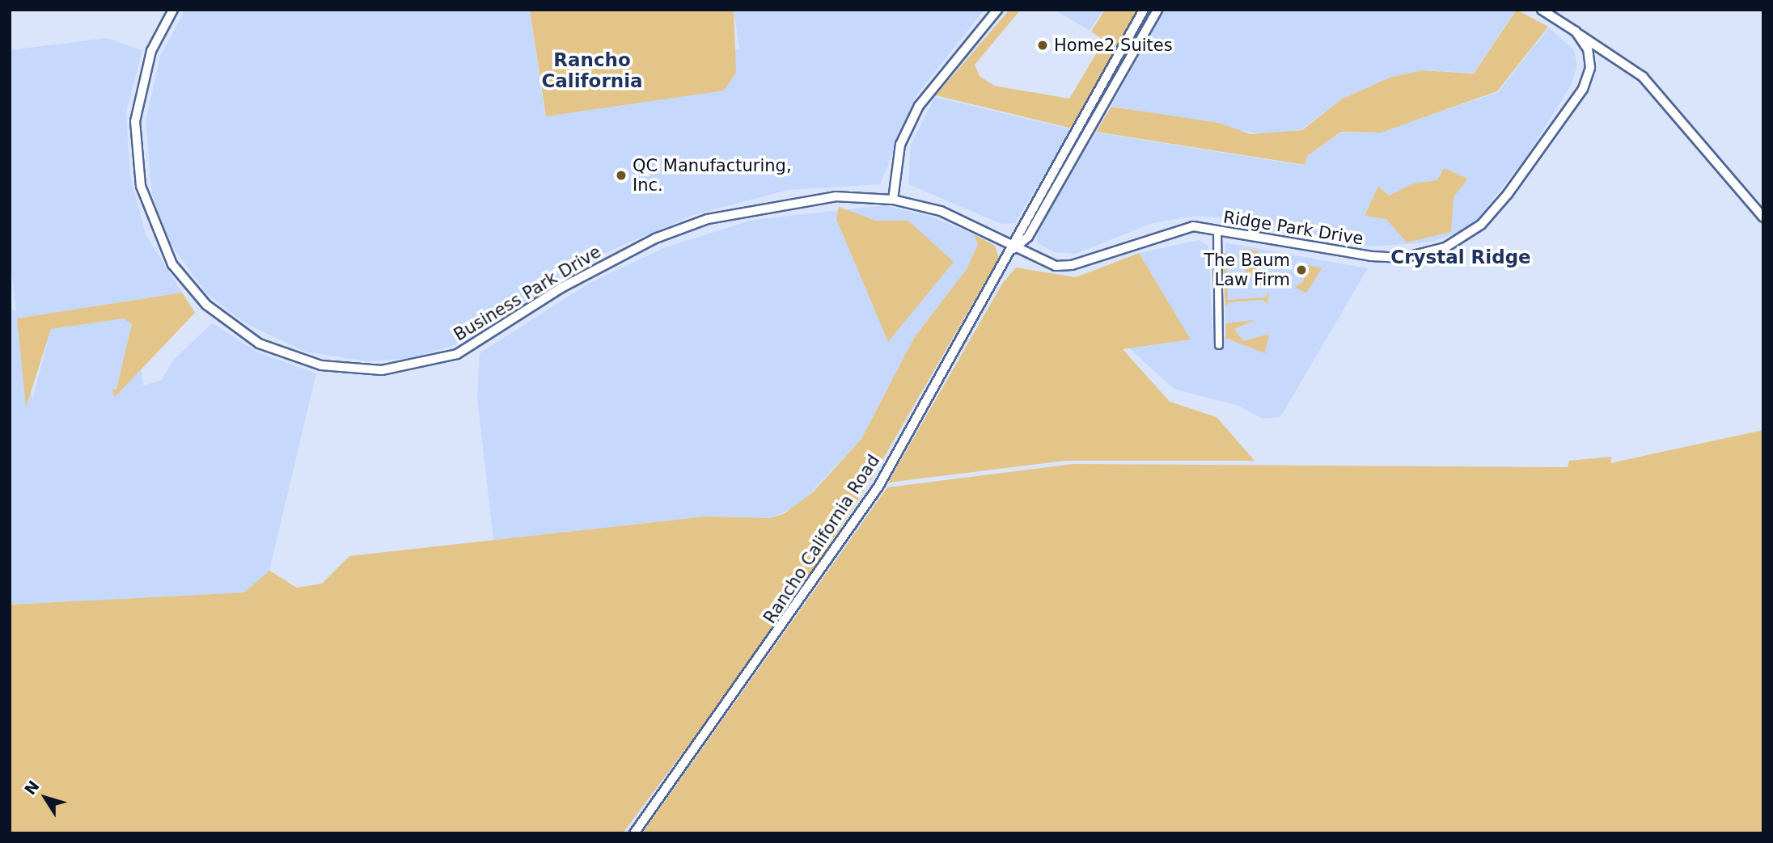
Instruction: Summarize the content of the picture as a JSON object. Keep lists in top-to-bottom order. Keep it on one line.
{"streets":{"street":["Ridge Park Drive","Business Park Drive","Rancho California Road"]},"crossings":[["Ridge Park Drive","Business Park Drive"],["Ridge Park Drive","Rancho California Road"],["Business Park Drive","Rancho California Road"]],"districts":["Rancho California","Crystal Ridge"],"places":["Home2 Suites","QC Manufacturing, Inc.","The Baum Law Firm"],"north":"top left"}
